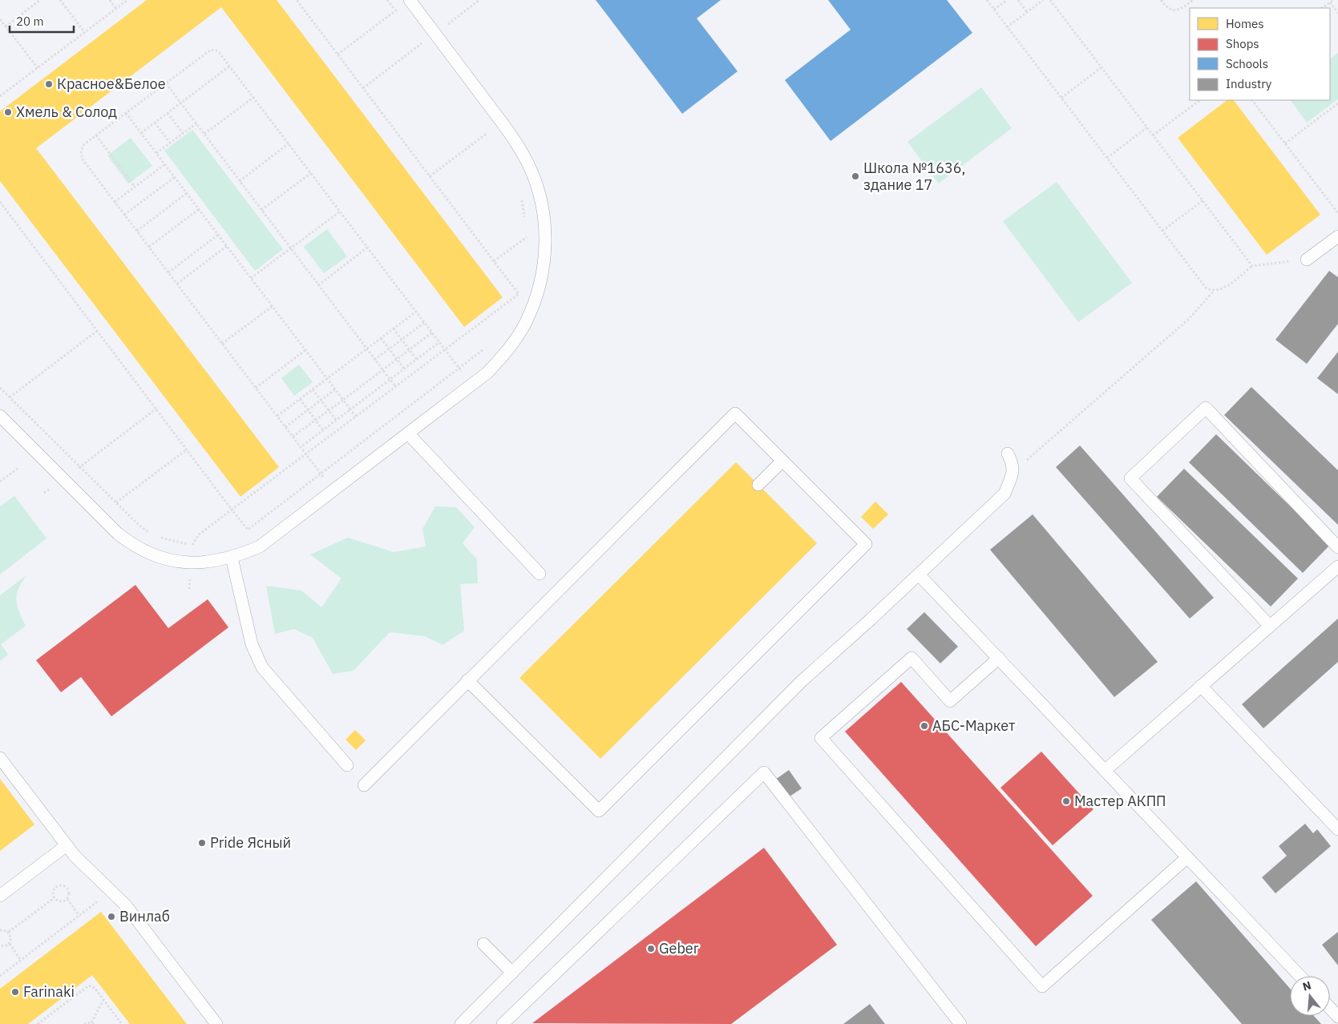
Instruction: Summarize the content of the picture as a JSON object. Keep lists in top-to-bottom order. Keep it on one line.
{"places":["Красное&Белое","Хмель & Солод","Школа №1636, здание 17","АБС-Маркет","Мастер АКПП","Pride Ясный","Винлаб","Geber","Farinaki"],"legend":["Homes","Shops","Schools","Industry"],"scale_bar":"20 m","north":"top"}
